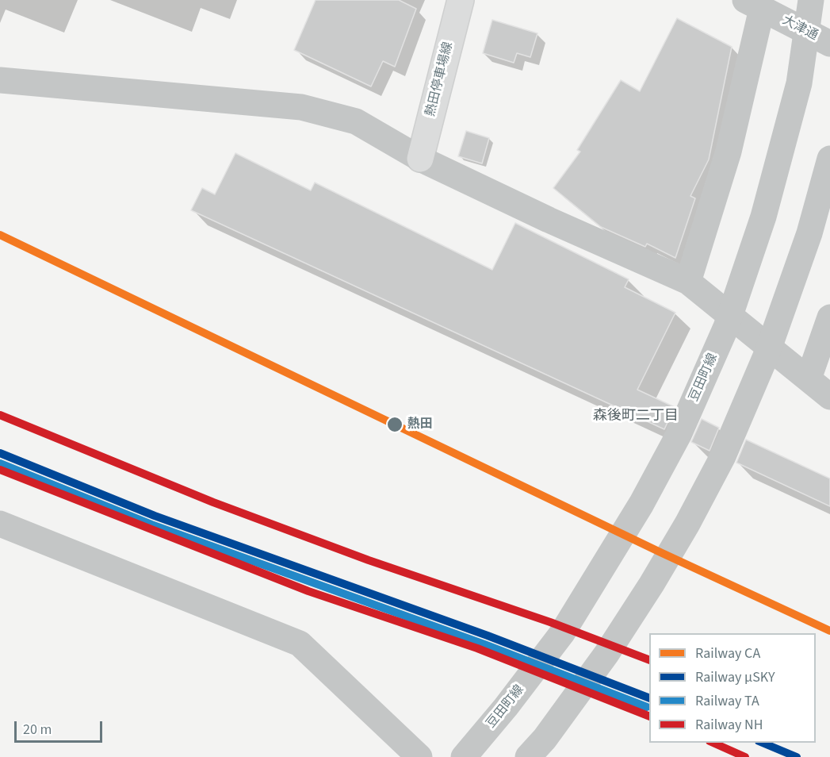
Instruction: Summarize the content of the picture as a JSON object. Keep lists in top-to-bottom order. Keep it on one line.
{"streets":{"main road":["熱田停車場線"],"street":["大津通","豆田町線"]},"districts":["森後町二丁目"],"places":["熱田"],"lines":["rail line CA","rail line NH","rail line μSKY","rail line TA"],"legend":["Railway CA","Railway μSKY","Railway TA","Railway NH"],"scale_bar":"20 m"}
